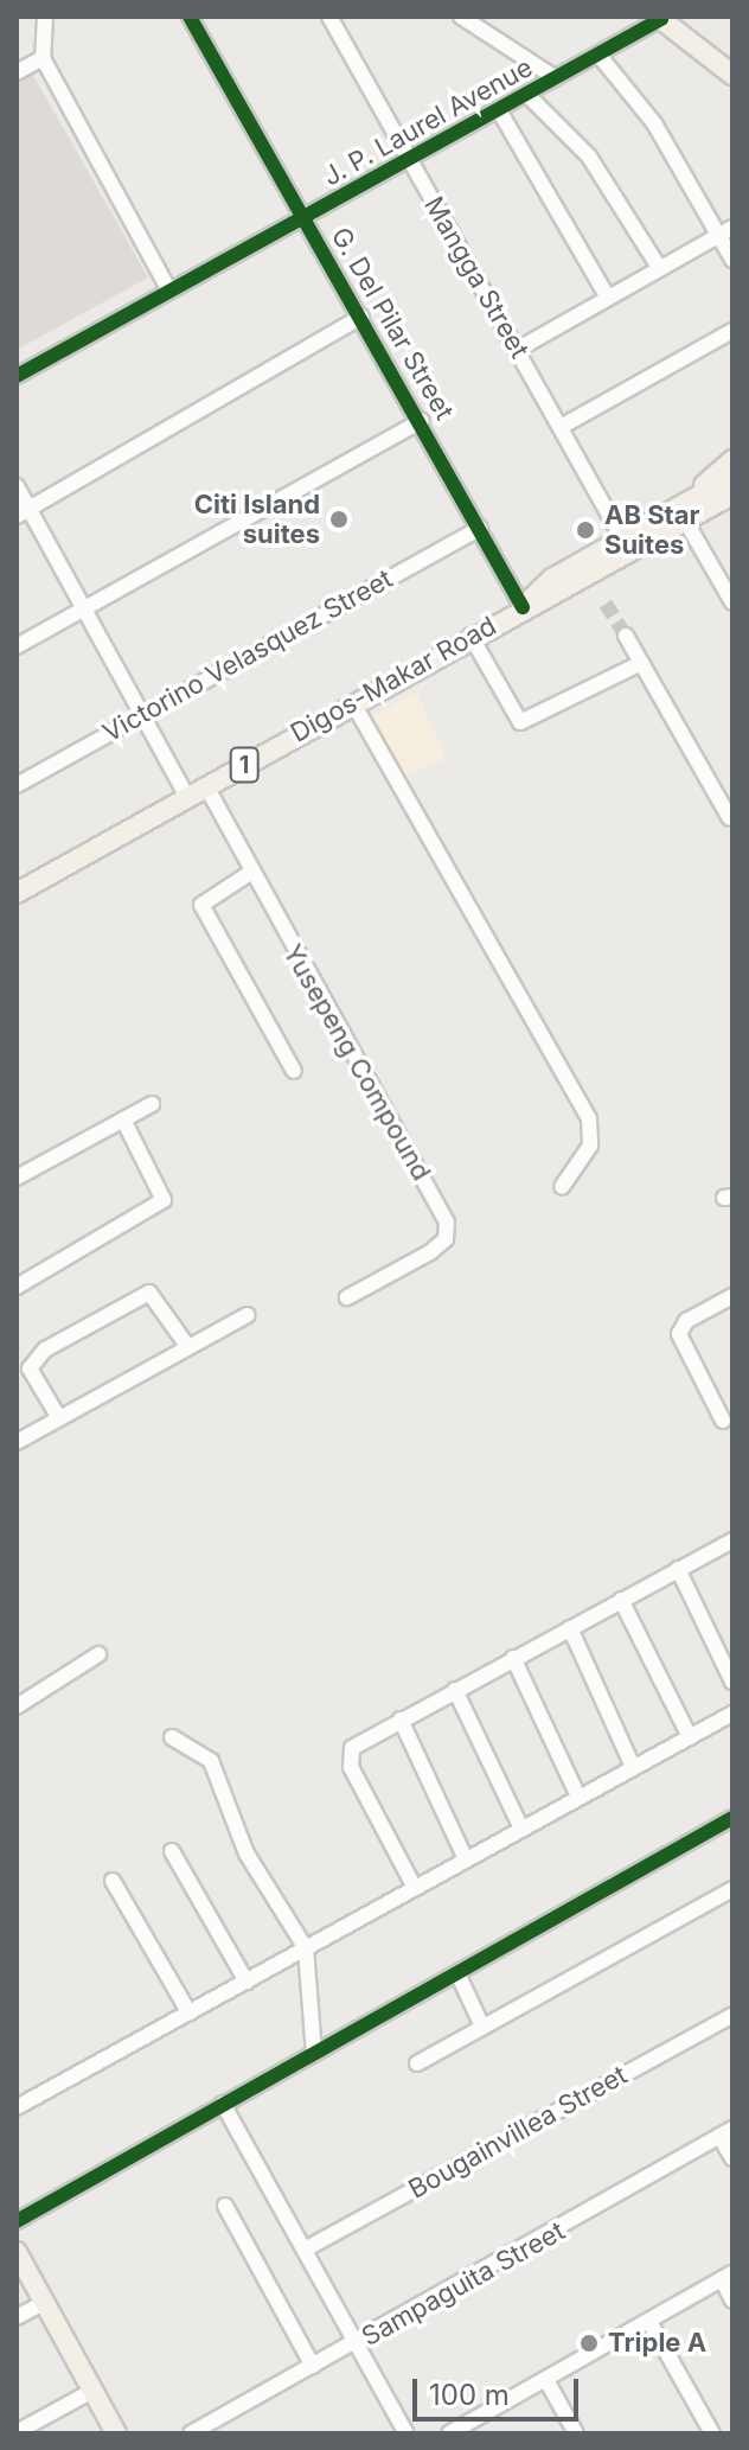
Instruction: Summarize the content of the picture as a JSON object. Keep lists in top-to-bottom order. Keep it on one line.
{"streets":{"main road":["Digos-Makar Road","1"],"street":["J. P. Laurel Avenue","Mangga Street","G. Del Pilar Street","Victorino Velasquez Street","Yusepeng Compound","Bougainvillea Street","Sampaguita Street"]},"crossings":[["J. P. Laurel Avenue","Mangga Street"],["J. P. Laurel Avenue","G. Del Pilar Street"],["Mangga Street","Digos-Makar Road"],["G. Del Pilar Street","Victorino Velasquez Street"],["G. Del Pilar Street","Digos-Makar Road"],["Digos-Makar Road","Yusepeng Compound"]],"places":["Citi Island suites","AB Star Suites","Triple A"],"scale_bar":"100 m"}
